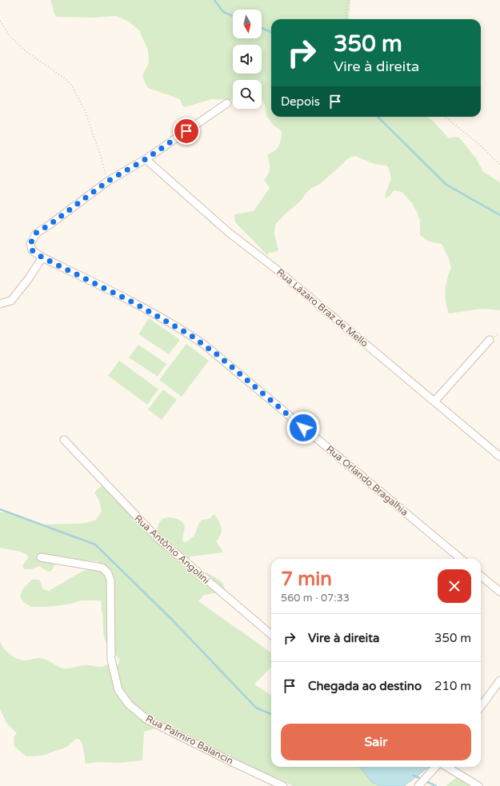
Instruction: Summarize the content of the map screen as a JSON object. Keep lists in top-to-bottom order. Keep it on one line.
{"streets":{"street":["Rua Lázaro Braz de Mello","Rua Orlando Bragalhia","Rua Antônio Angolini","Rua Palmiro Balancin"]},"north":"bottom","page":{"turn":["350 m","Vire à direita"],"then":"Depois","heading":["7 min","560 m · 07:33"],"list":[{"name":"Vire à direita","value":"350 m"},{"name":"Chegada ao destino","value":"210 m"}],"buttons":"Sair"}}
